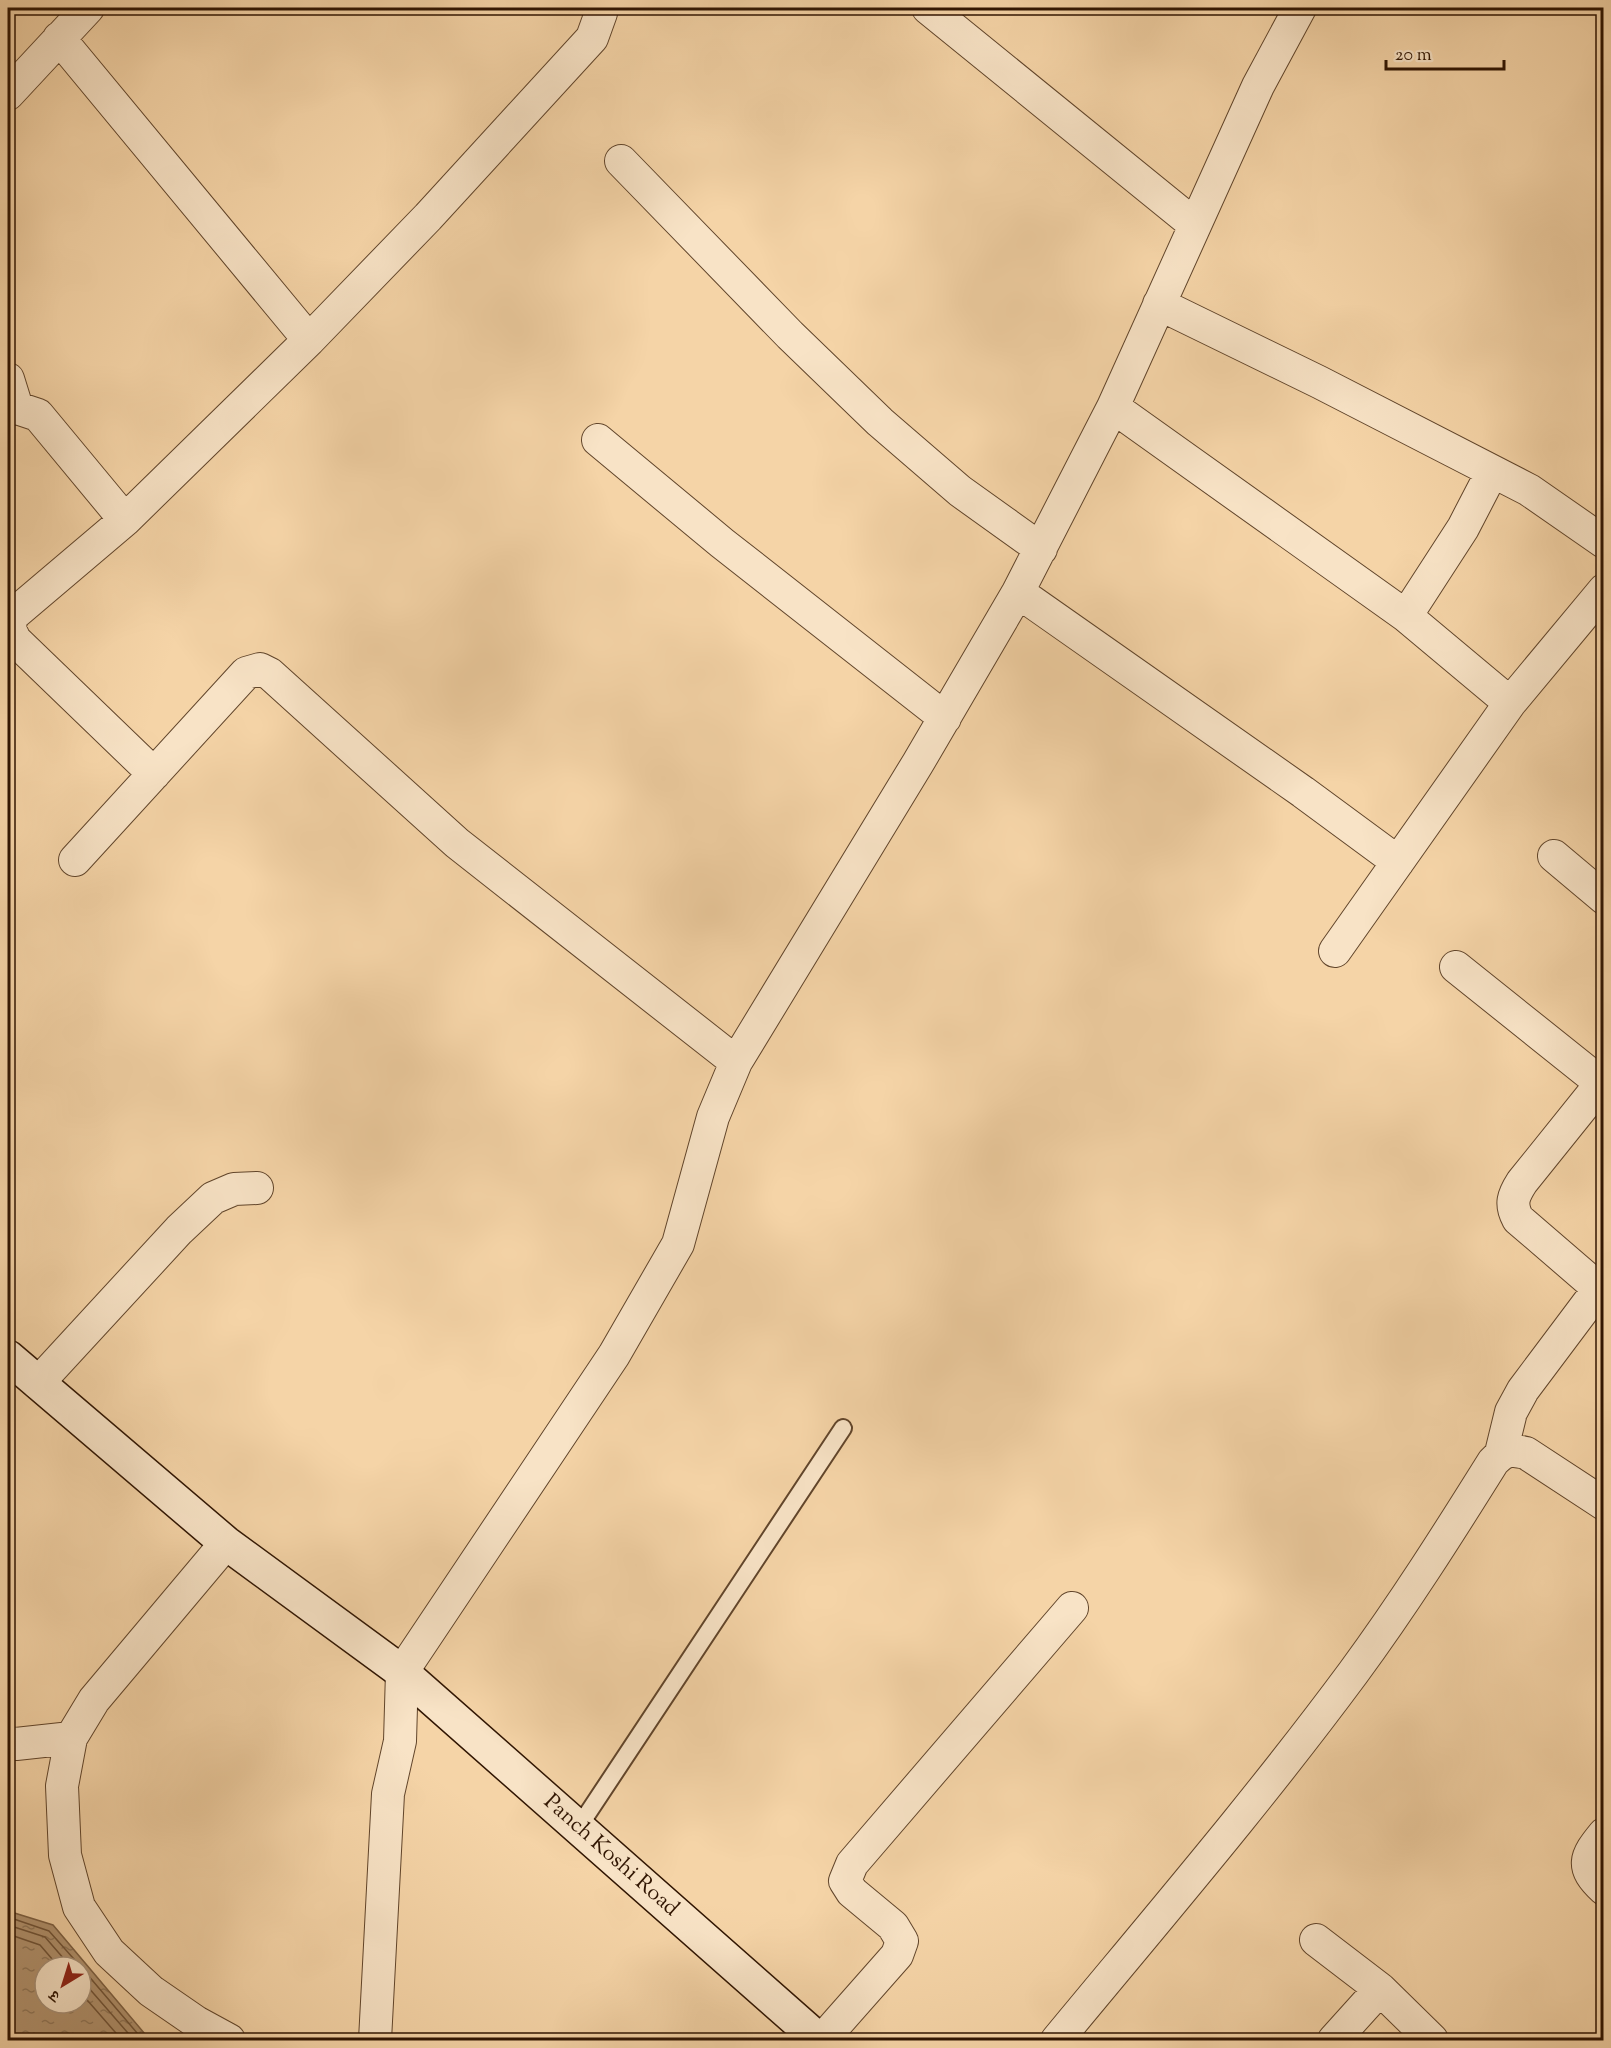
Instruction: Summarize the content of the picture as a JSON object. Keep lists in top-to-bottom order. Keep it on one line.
{"streets":{"street":["Panch Koshi Road"]},"scale_bar":"20 m","north":"bottom left"}
